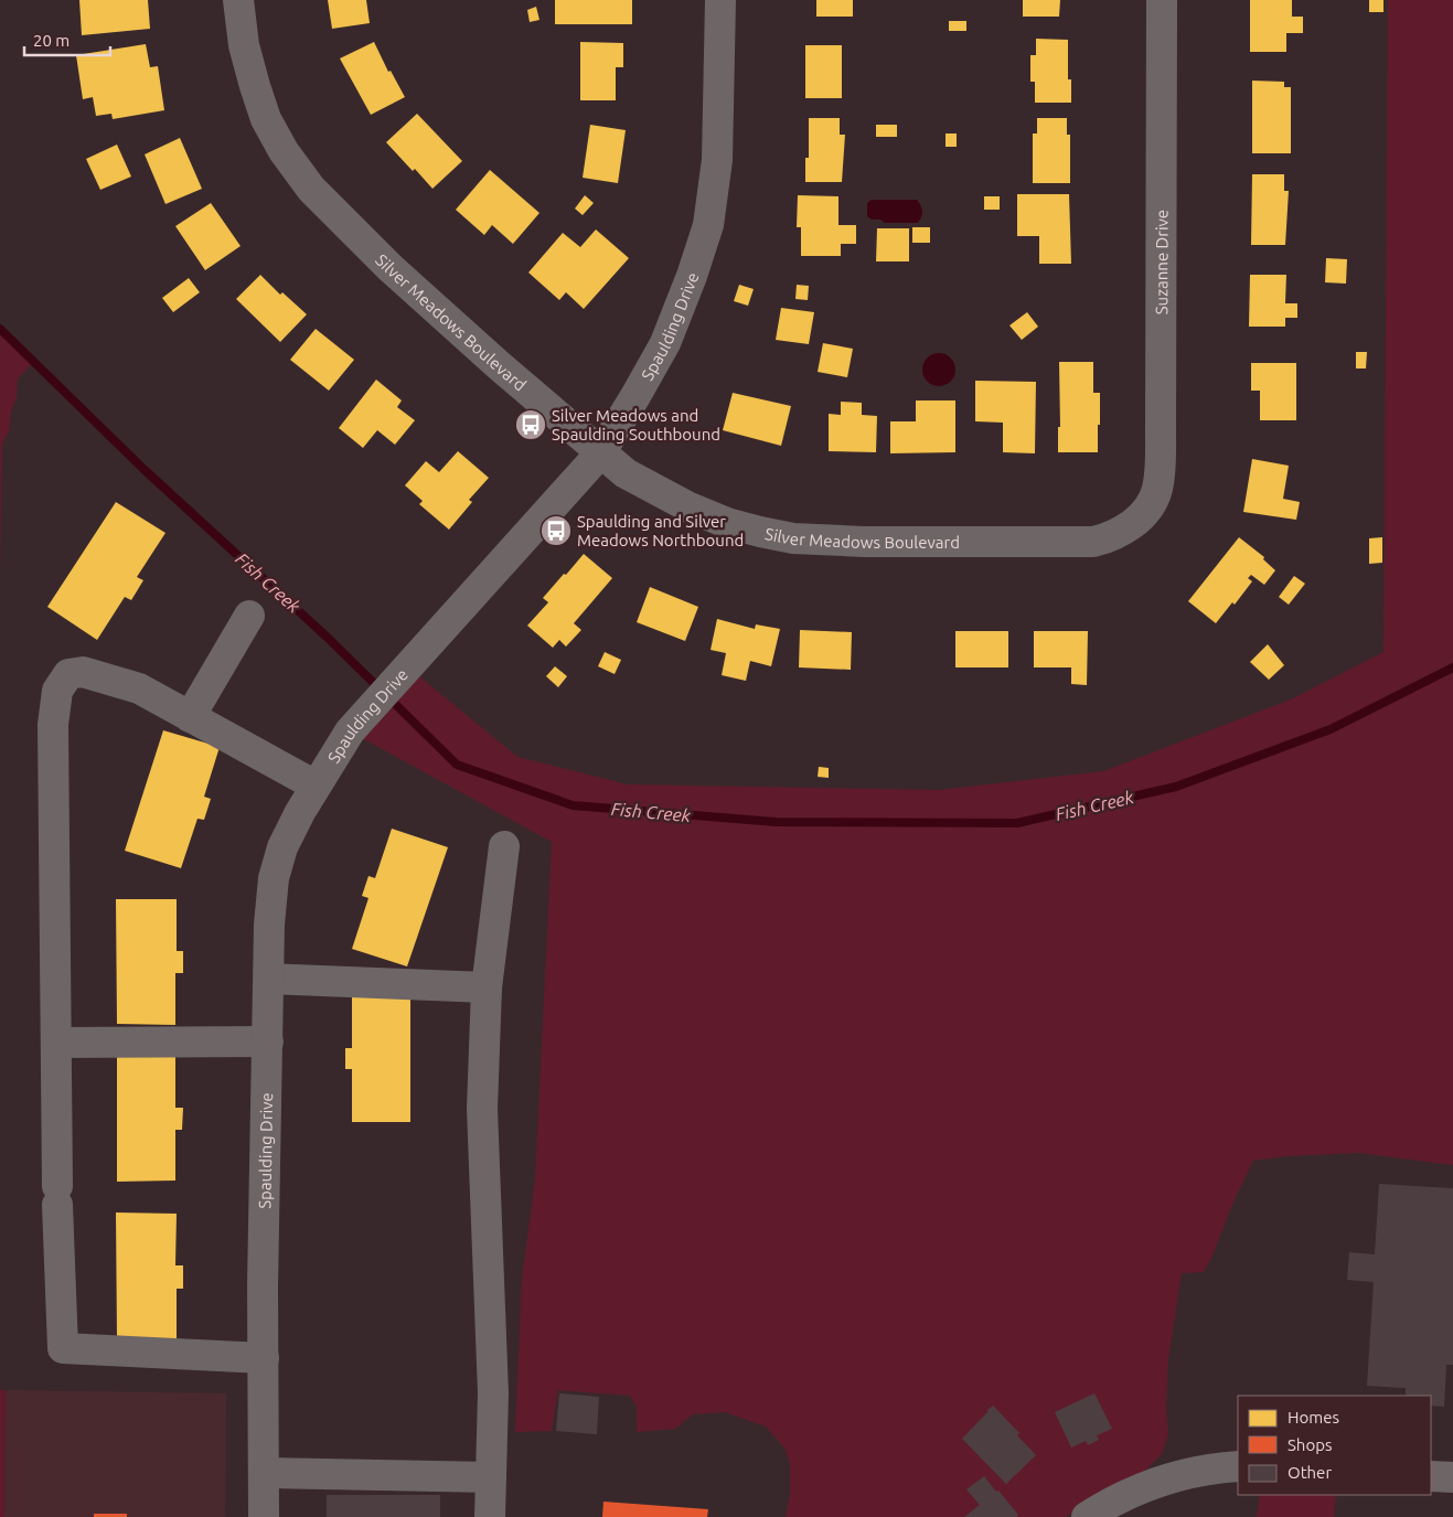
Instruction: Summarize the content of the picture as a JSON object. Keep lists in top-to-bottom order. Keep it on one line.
{"streets":{"street":["Suzanne Drive","Silver Meadows Boulevard","Spaulding Drive"]},"crossings":[["Suzanne Drive","Silver Meadows Boulevard"],["Silver Meadows Boulevard","Spaulding Drive"]],"water":["Fish Creek"],"places":{"bus stop":["Silver Meadows and Spaulding Southbound","Spaulding and Silver Meadows Northbound"]},"legend":["Homes","Shops","Other"],"scale_bar":"20 m"}
